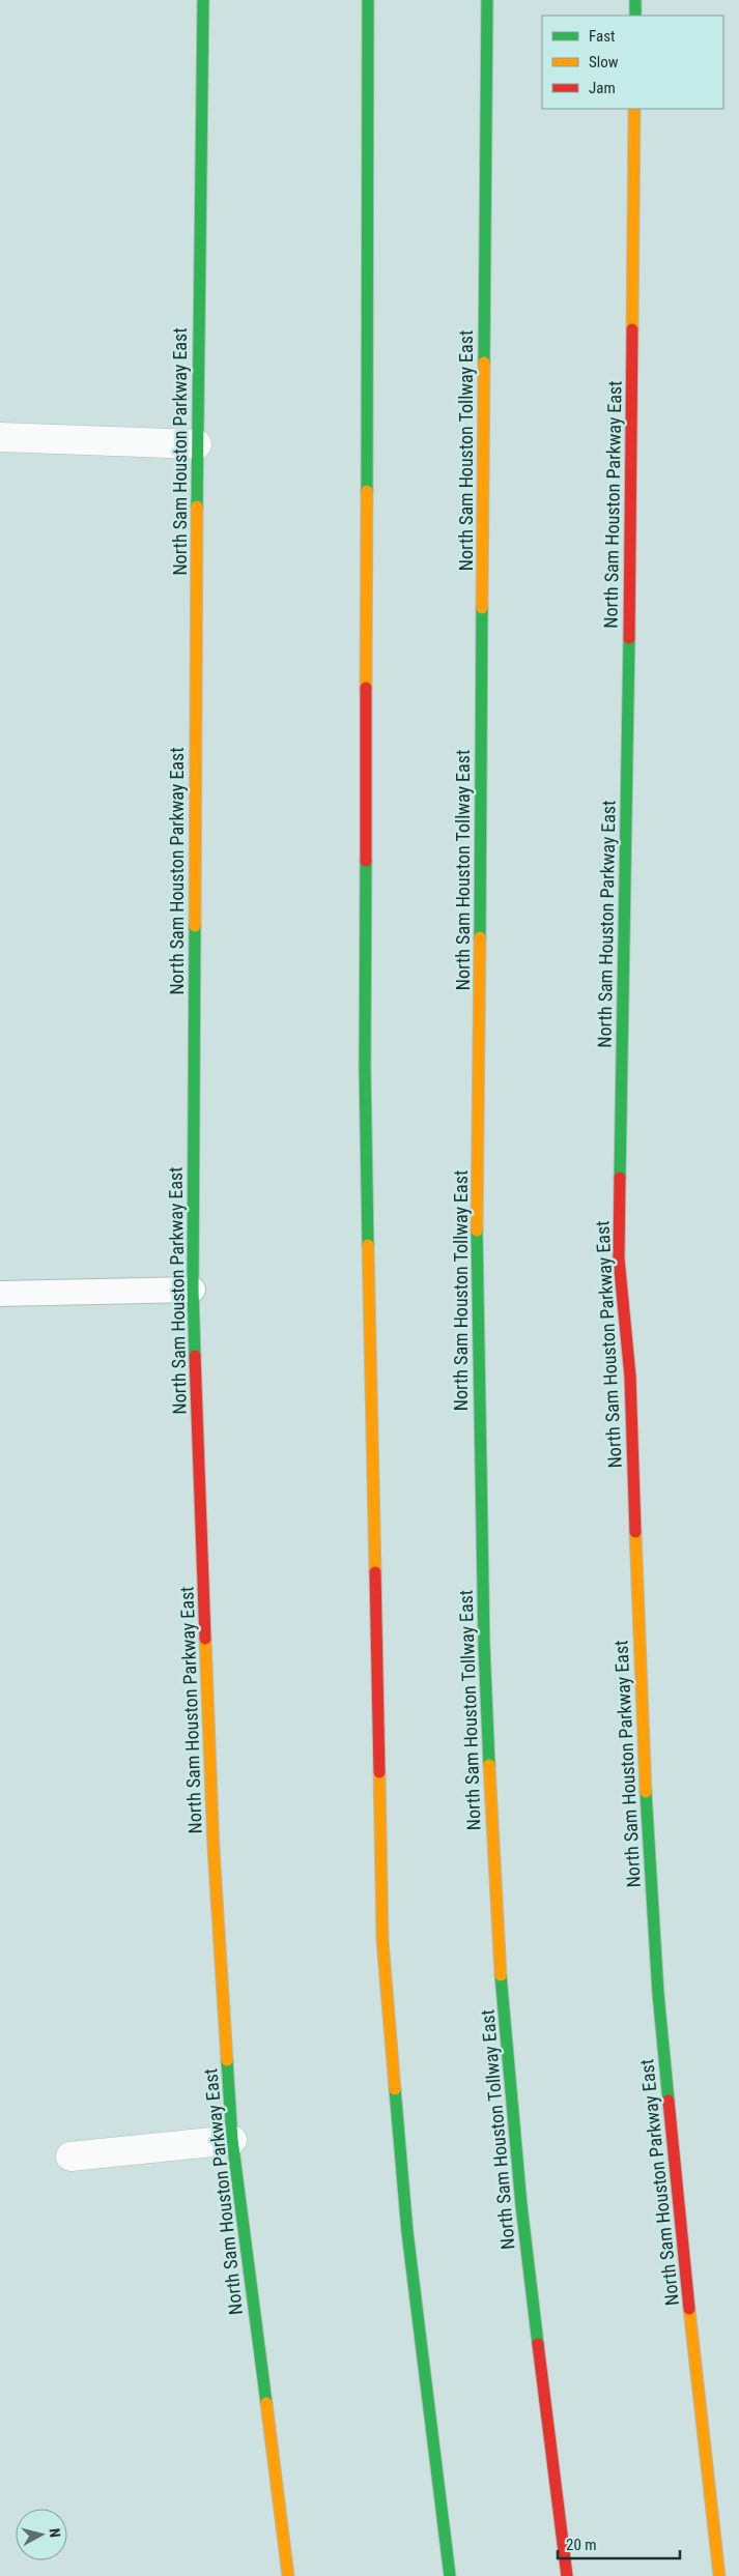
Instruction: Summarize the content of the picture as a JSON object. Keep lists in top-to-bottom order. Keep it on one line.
{"streets":{"main road":["North Sam Houston Tollway East","North Sam Houston Parkway East"]},"legend":["Fast","Slow","Jam"],"scale_bar":"20 m","north":"right"}
